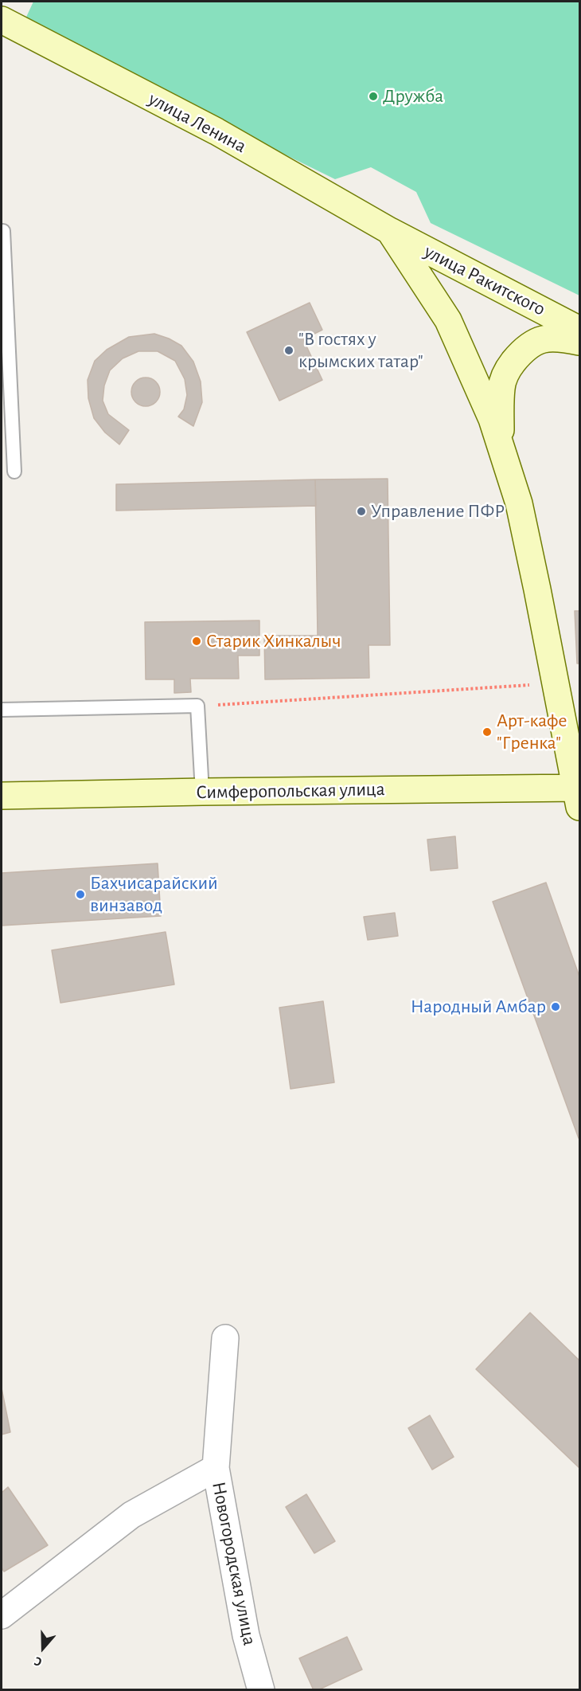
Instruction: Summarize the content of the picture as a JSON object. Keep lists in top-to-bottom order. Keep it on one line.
{"streets":{"main road":["улица Ленина","улица Ракитского","Симферопольская улица"],"street":["Новогородская улица"]},"crossings":[["улица Ленина","улица Ракитского"]],"places":["Дружба","\"В гостях у крымских татар\"","Управление ПФР","Старик Хинкалыч","Арт-кафе \"Гренка\"","Бахчисарайский винзавод","Народный Амбар"],"north":"bottom"}
